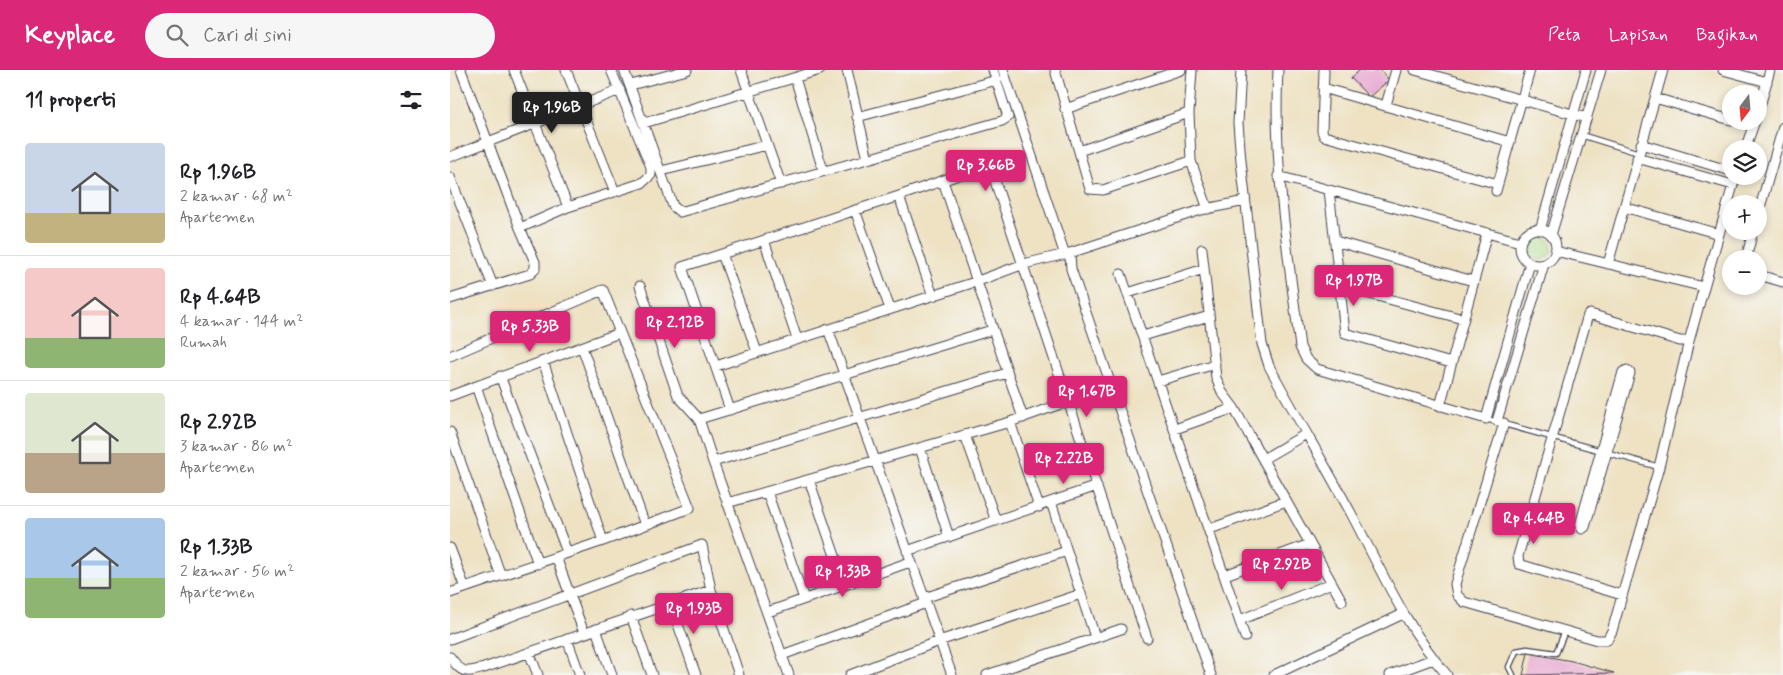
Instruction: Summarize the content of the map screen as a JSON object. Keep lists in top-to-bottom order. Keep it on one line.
{"north":"bottom","page":{"header":"Keyplace","search":"Cari di sini","nav":["Peta","Lapisan","Bagikan"],"heading":"11 properti","map_buttons":["+","−"],"price":["Rp 1.96B","Rp 3.66B","Rp 1.97B","Rp 2.12B","Rp 5.33B","Rp 1.67B","Rp 2.22B","Rp 4.64B","Rp 2.92B","Rp 1.33B","Rp 1.93B"],"list":[{"name":"Rp 1.96B","note":"2 kamar · 68 m² · Apartemen"},{"name":"Rp 4.64B","note":"4 kamar · 144 m² · Rumah"},{"name":"Rp 2.92B","note":"3 kamar · 86 m² · Apartemen"},{"name":"Rp 1.33B","note":"2 kamar · 56 m² · Apartemen"}]}}
